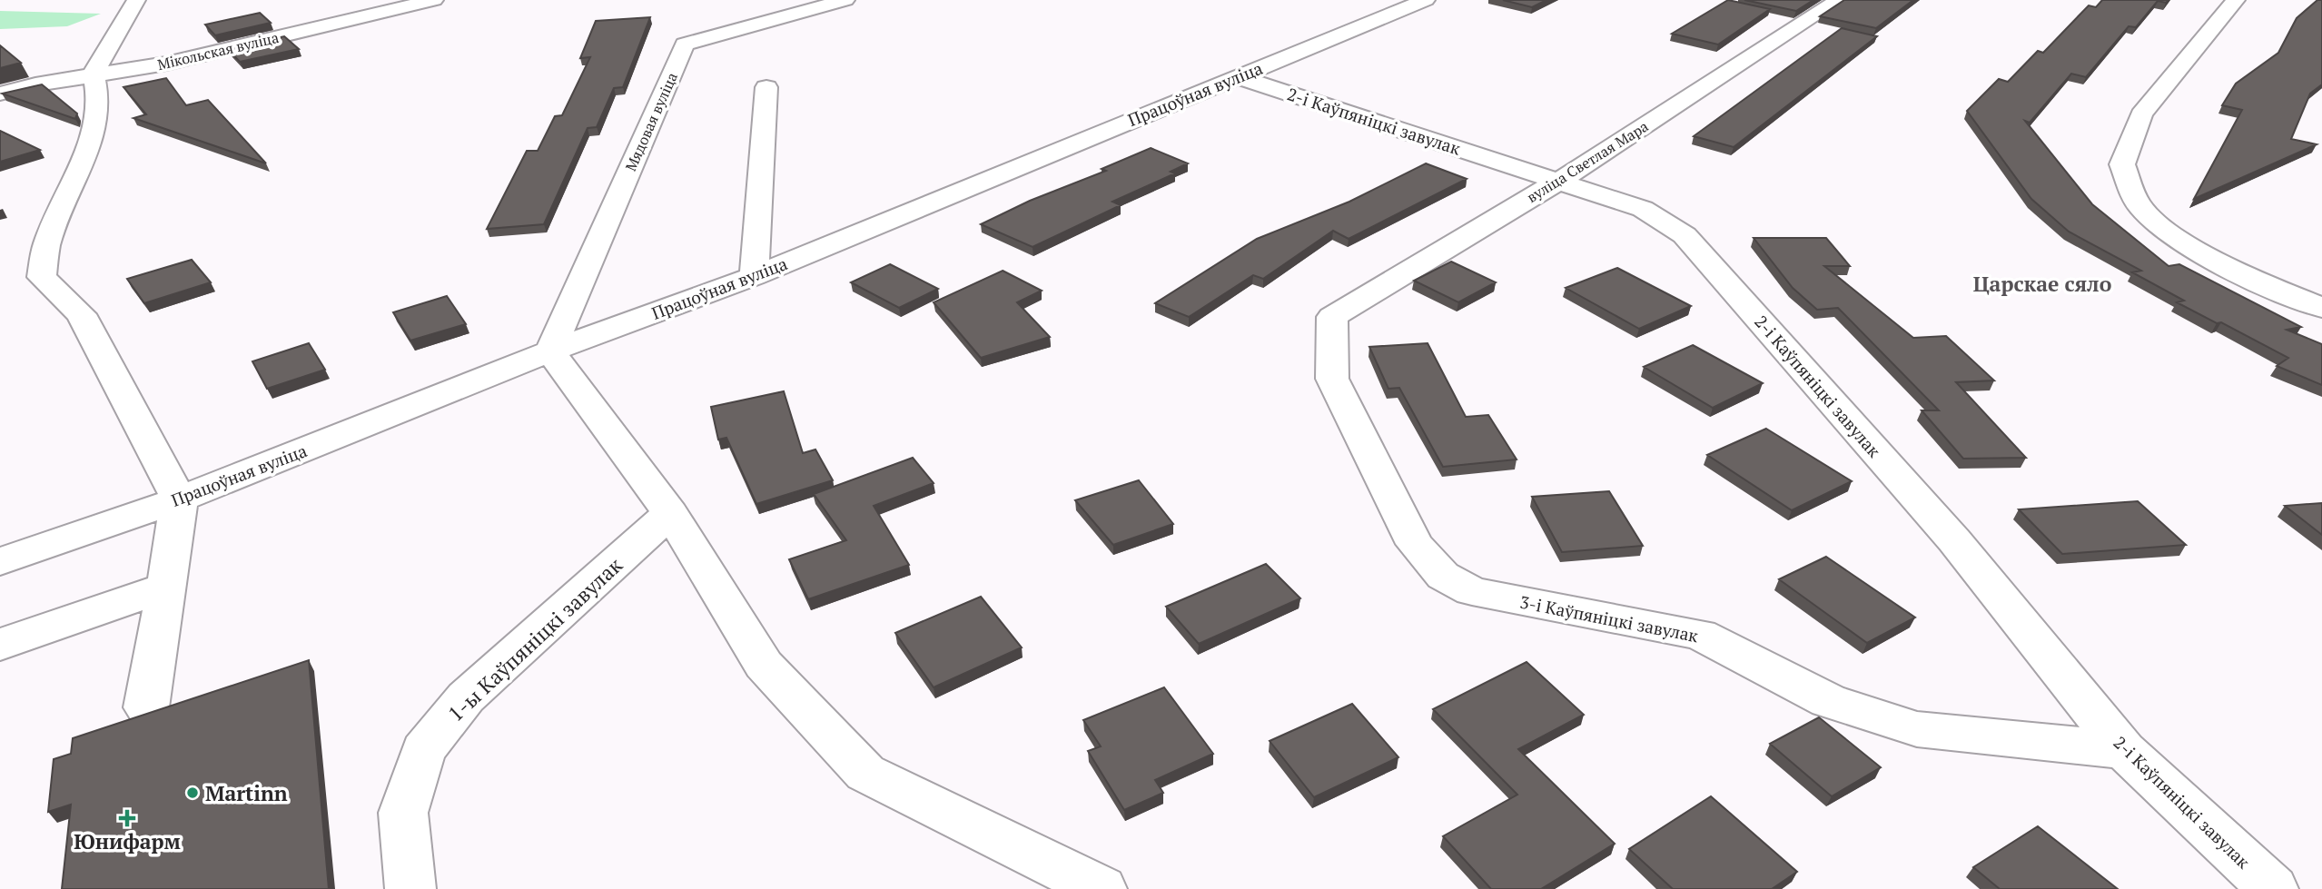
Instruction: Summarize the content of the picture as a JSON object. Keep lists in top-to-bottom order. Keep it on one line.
{"streets":{"street":["Мікольская вуліца","Працоўная вуліца","2-і Каўпяніцкі завулак","Мядовая вуліца","вуліца Светлая Мара","3-і Каўпяніцкі завулак","1-ы Каўпяніцкі завулак"]},"crossings":[["Працоўная вуліца","2-і Каўпяніцкі завулак"],["Працоўная вуліца","Мядовая вуліца"],["2-і Каўпяніцкі завулак","вуліца Светлая Мара"],["2-і Каўпяніцкі завулак","3-і Каўпяніцкі завулак"],["вуліца Светлая Мара","3-і Каўпяніцкі завулак"]],"districts":["Царскае сяло"],"places":{"other":["Martinn"],"health":["Юнифарм"]}}
